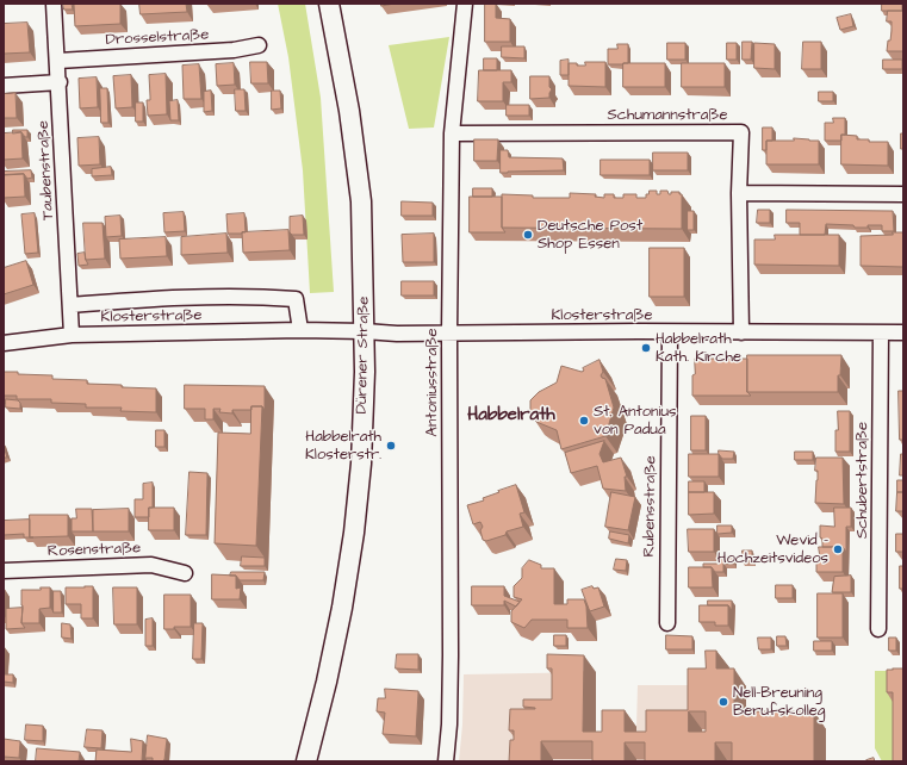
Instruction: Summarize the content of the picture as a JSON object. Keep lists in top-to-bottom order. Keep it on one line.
{"streets":{"main road":["Dürener Straße"],"street":["Drosselstraße","Schumannstraße","Taubenstraße","Klosterstraße","Antoniusstraße","Schubertstraße","Rubensstraße","Rosenstraße"]},"crossings":[["Drosselstraße","Taubenstraße"],["Schumannstraße","Klosterstraße"],["Schumannstraße","Antoniusstraße"],["Taubenstraße","Klosterstraße"],["Klosterstraße","Dürener Straße"],["Klosterstraße","Antoniusstraße"],["Klosterstraße","Schubertstraße"],["Klosterstraße","Rubensstraße"]],"districts":["Habbelrath"],"places":["Deutsche Post Shop Essen","Habbelrath Kath. Kirche","St. Antonius von Padua","Habbelrath Klosterstr.","Wevid - Hochzeitsvideos","Nell-Breuning Berufskolleg"]}
